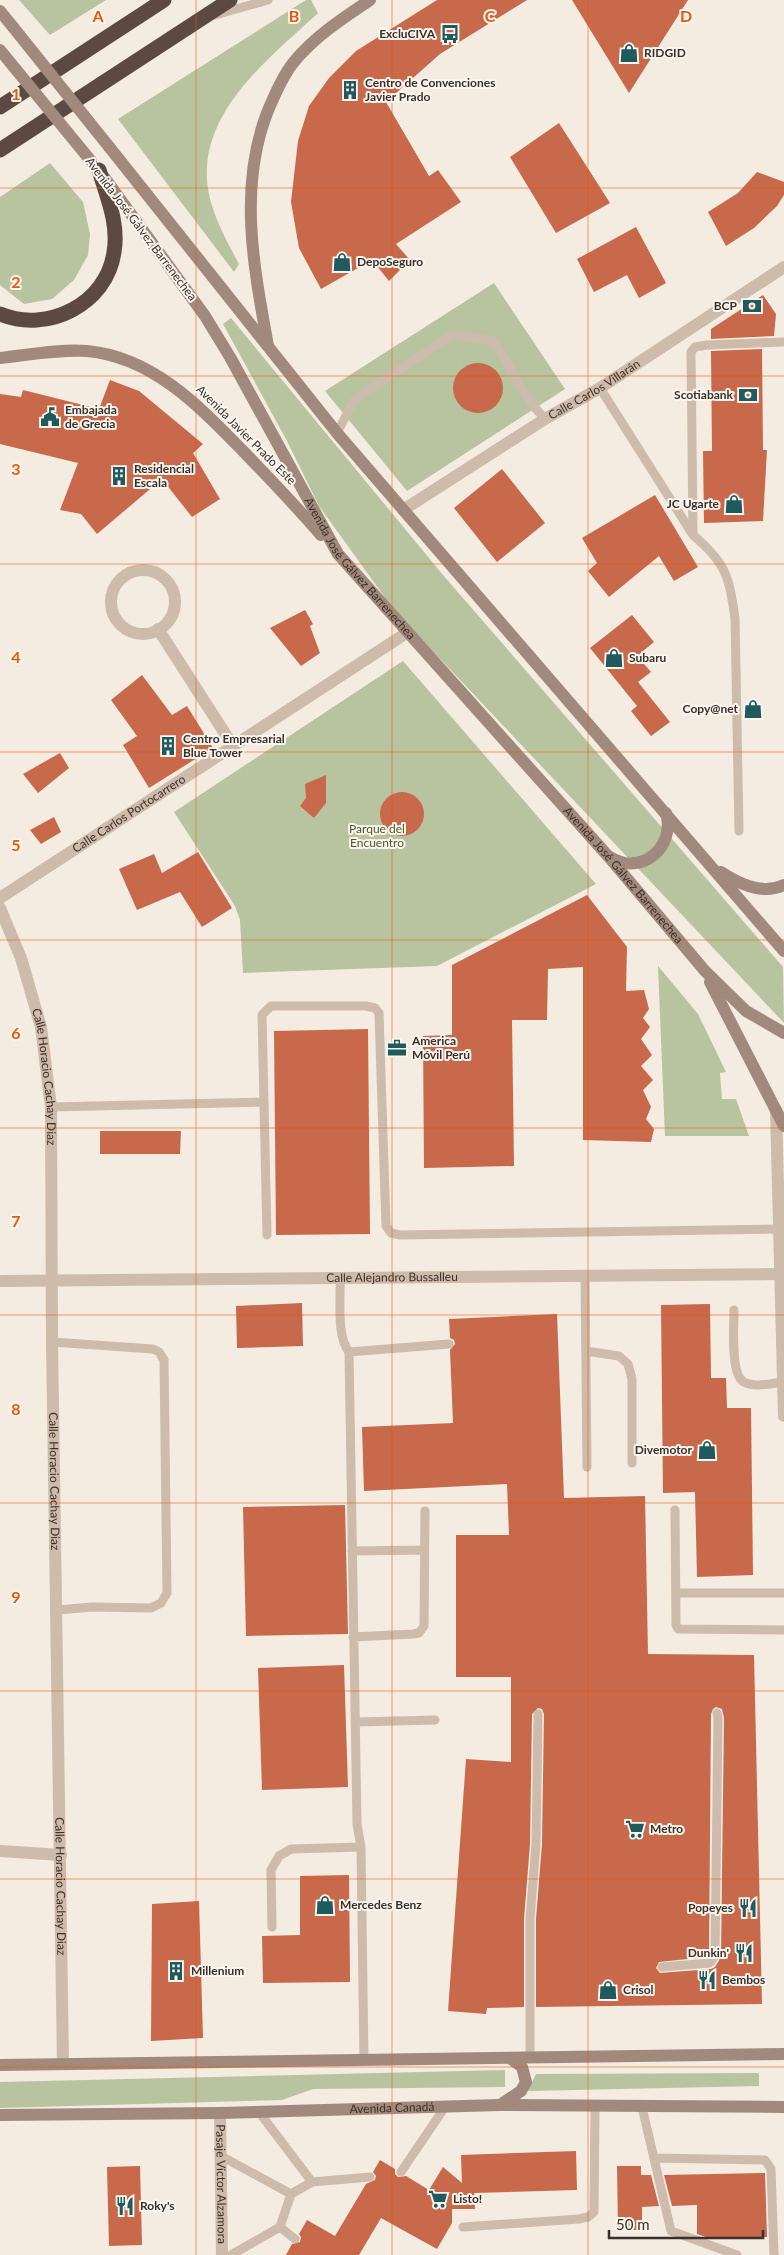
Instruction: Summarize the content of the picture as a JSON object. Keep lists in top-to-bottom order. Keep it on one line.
{"streets":{"main road":["Avenida José Gálvez Barrenechea","Avenida Javier Prado Este","Avenida Canadá"],"street":["Calle Carlos Villarán","Calle Carlos Portocarrero","Calle Horacio Cachay Diaz","Calle Alejandro Bussalleu","Pasaje Víctor Alzamora"]},"crossings":[["Avenida José Gálvez Barrenechea","Calle Carlos Villarán"],["Avenida José Gálvez Barrenechea","Avenida Javier Prado Este"],["Avenida José Gálvez Barrenechea","Calle Carlos Portocarrero"],["Calle Horacio Cachay Diaz","Calle Alejandro Bussalleu"],["Avenida Canadá","Pasaje Víctor Alzamora"]],"parks":["Parque del Encuentro"],"places":{"bus stop":["ExcluCIVA"],"shop":["RIDGID","DepoSeguro","JC Ugarte","Subaru","Copy@net","Divemotor","Mercedes Benz","Crisol"],"building":["Centro de Convenciones Javier Prado","Residencial Escala","Centro Empresarial Blue Tower","Millenium"],"bank":["BCP","Scotiabank"],"public building":["Embajada de Grecia"],"office":["America Móvil Perú"],"supermarket":["Metro","Listo!"],"restaurant":["Popeyes","Dunkin'","Bembos","Roky's"]},"scale_bar":"50 m","grid":{"columns":["A","B","C","D"],"rows":["1","2","3","4","5","6","7","8","9"]}}
